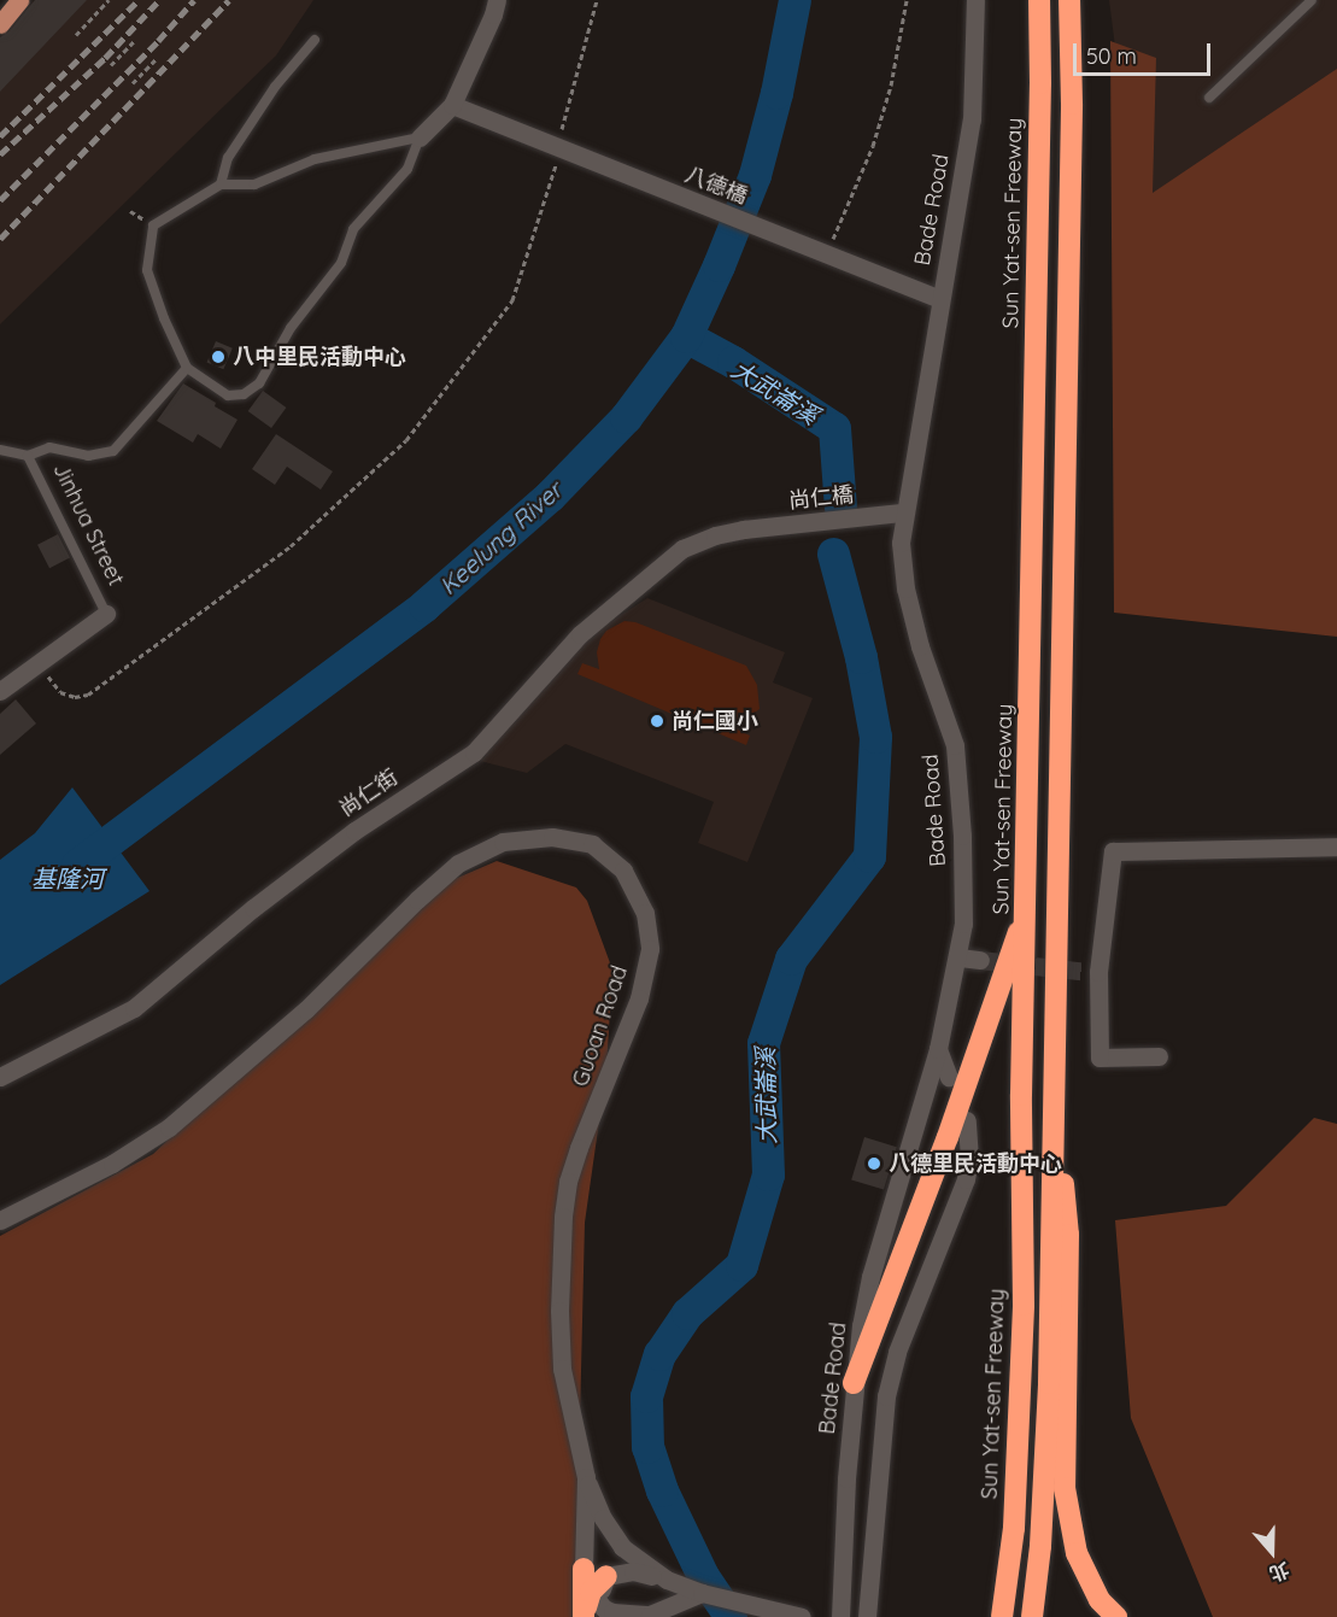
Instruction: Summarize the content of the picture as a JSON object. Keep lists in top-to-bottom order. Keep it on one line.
{"streets":{"highway":["Sun Yat-sen Freeway"],"street":["八德橋","Bade Road","尚仁橋","Jinhua Street","尚仁街","Guoan Road"]},"crossings":[["八德橋","Bade Road"],["Bade Road","尚仁橋"],["尚仁橋","尚仁街"]],"water":["大武崙溪","Keelung River","基隆河"],"places":["八中里民活動中心","尚仁國小","八德里民活動中心"],"scale_bar":"50 m","north":"bottom"}
